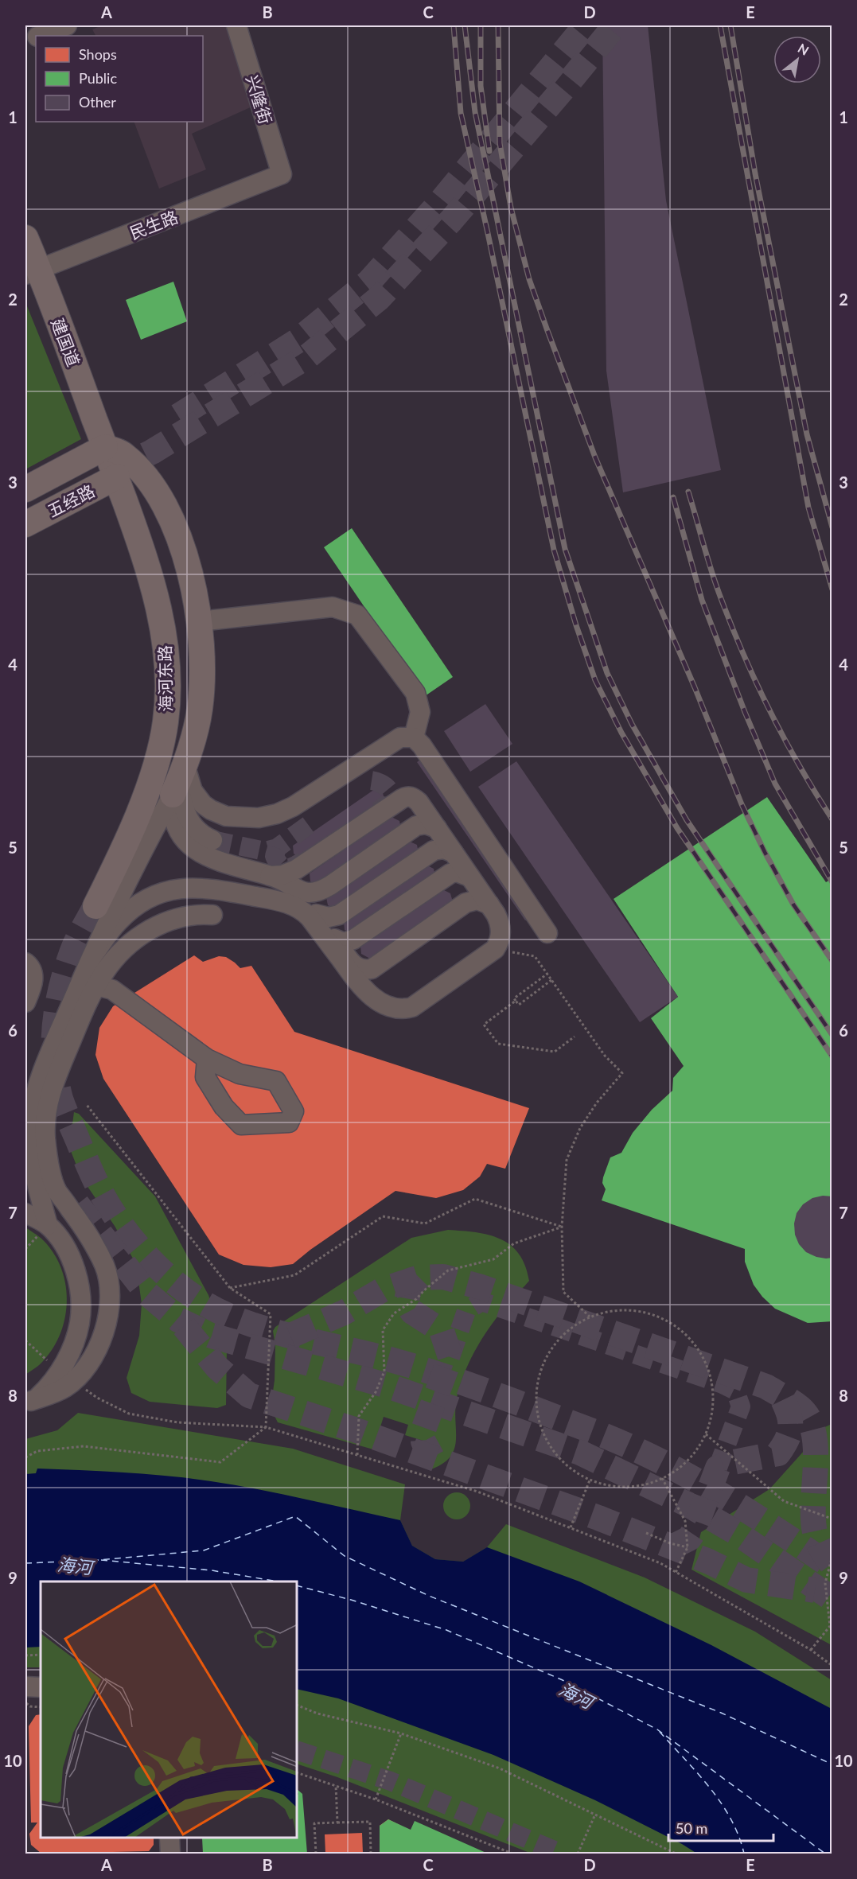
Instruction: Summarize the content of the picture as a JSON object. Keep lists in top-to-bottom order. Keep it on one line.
{"streets":{"main road":["建国道","五经路","海河东路"],"street":["兴隆街","民生路"]},"crossings":[["兴隆街","民生路"],["民生路","建国道"],["建国道","五经路"],["建国道","海河东路"],["五经路","海河东路"]],"water":["海河"],"legend":["Shops","Public","Other"],"scale_bar":"50 m","north":"top right","grid":{"columns":["A","B","C","D","E"],"rows":["1","2","3","4","5","6","7","8","9","10"]}}
